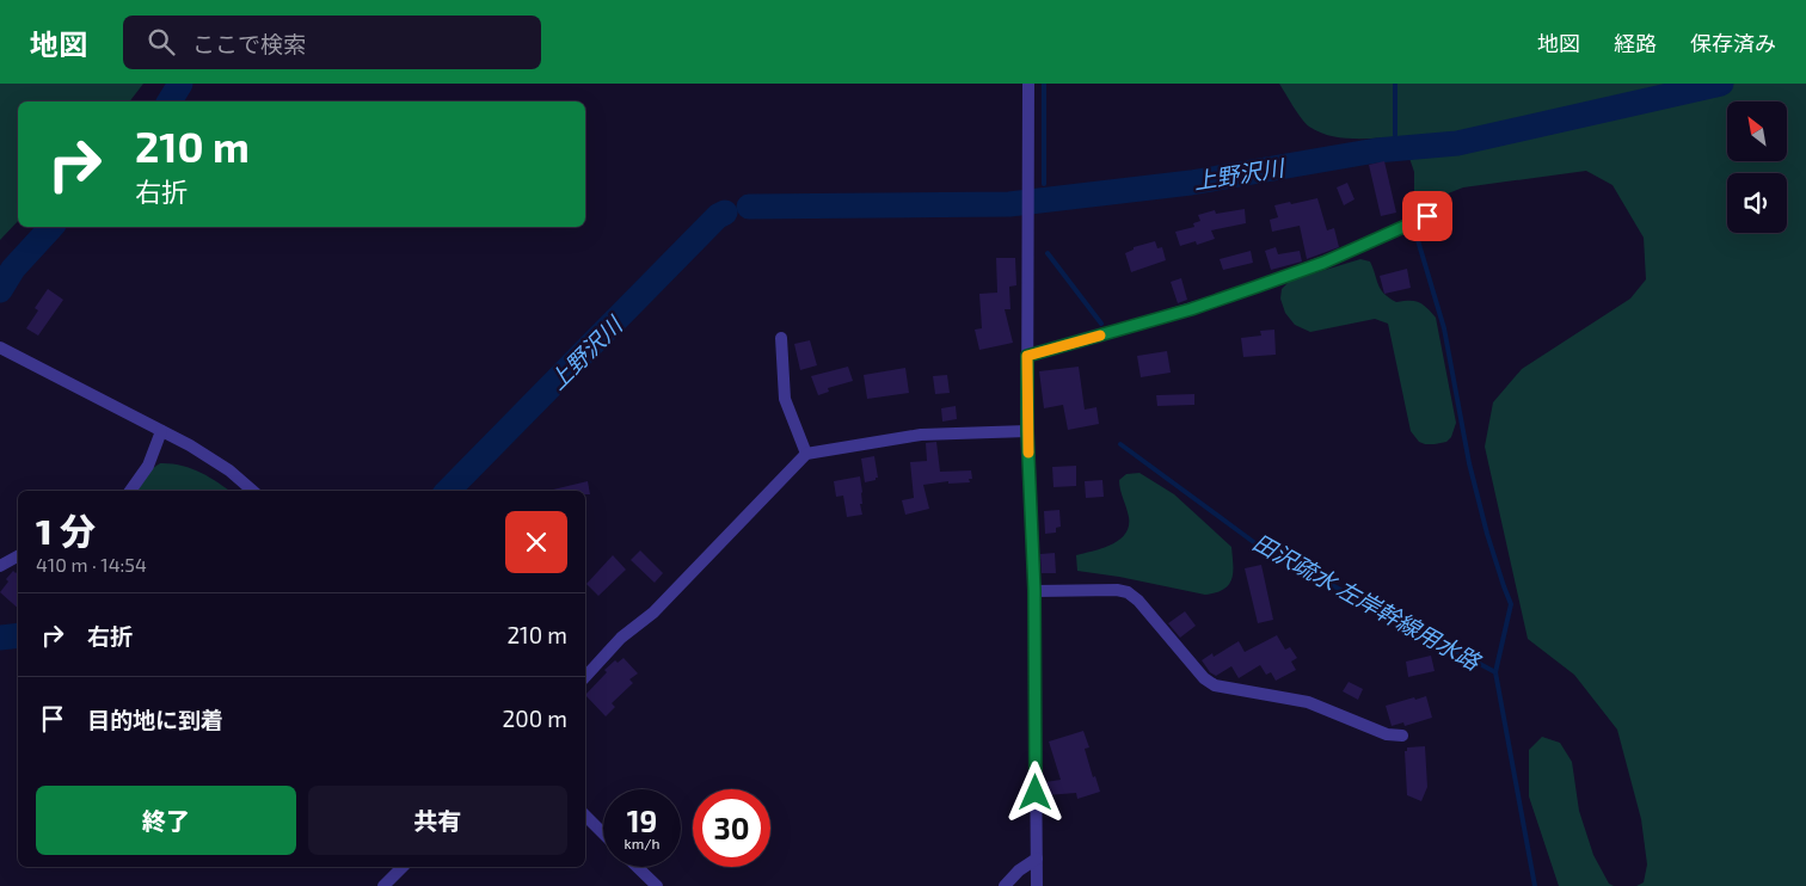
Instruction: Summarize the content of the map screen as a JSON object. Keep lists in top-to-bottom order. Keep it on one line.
{"water":["上野沢川","田沢疏水 左岸幹線用水路"],"north":"top left","page":{"header":"地図","search":"ここで検索","nav":["地図","経路","保存済み"],"turn":["210 m","右折"],"heading":["1 分","410 m · 14:54"],"list":[{"name":"右折","value":"210 m"},{"name":"目的地に到着","value":"200 m"}],"buttons":["終了","共有"],"speed":"19 km/h","limit":"30"}}
